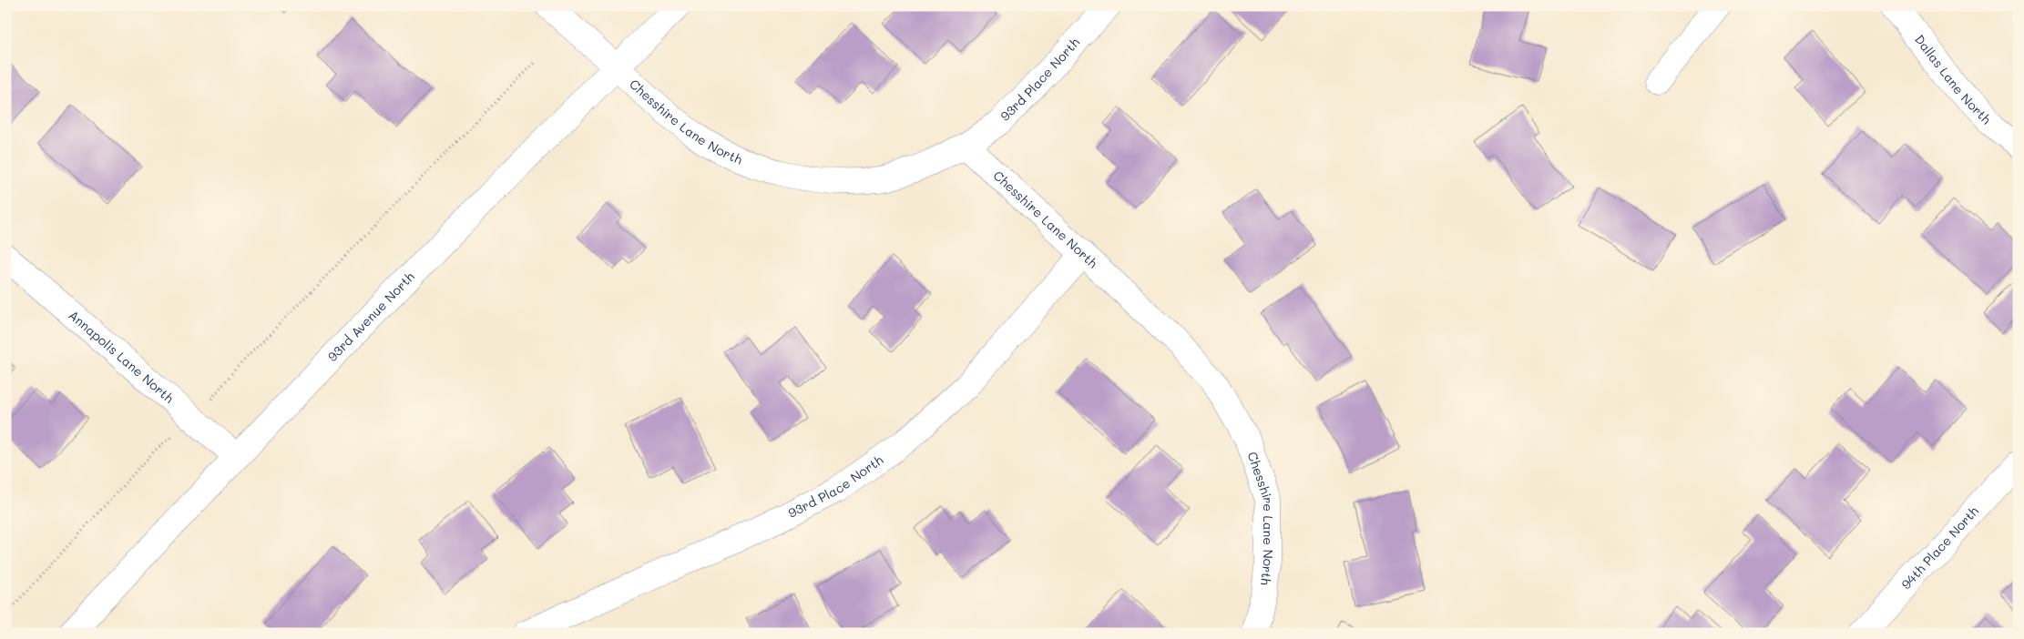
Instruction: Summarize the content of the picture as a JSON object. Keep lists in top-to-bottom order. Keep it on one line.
{"streets":{"street":["93rd Place North","Dallas Lane North","Chesshire Lane North","93rd Avenue North","Annapolis Lane North","94th Place North"]},"crossings":[["93rd Place North","Chesshire Lane North"],["Chesshire Lane North","93rd Avenue North"],["93rd Avenue North","Annapolis Lane North"]]}
